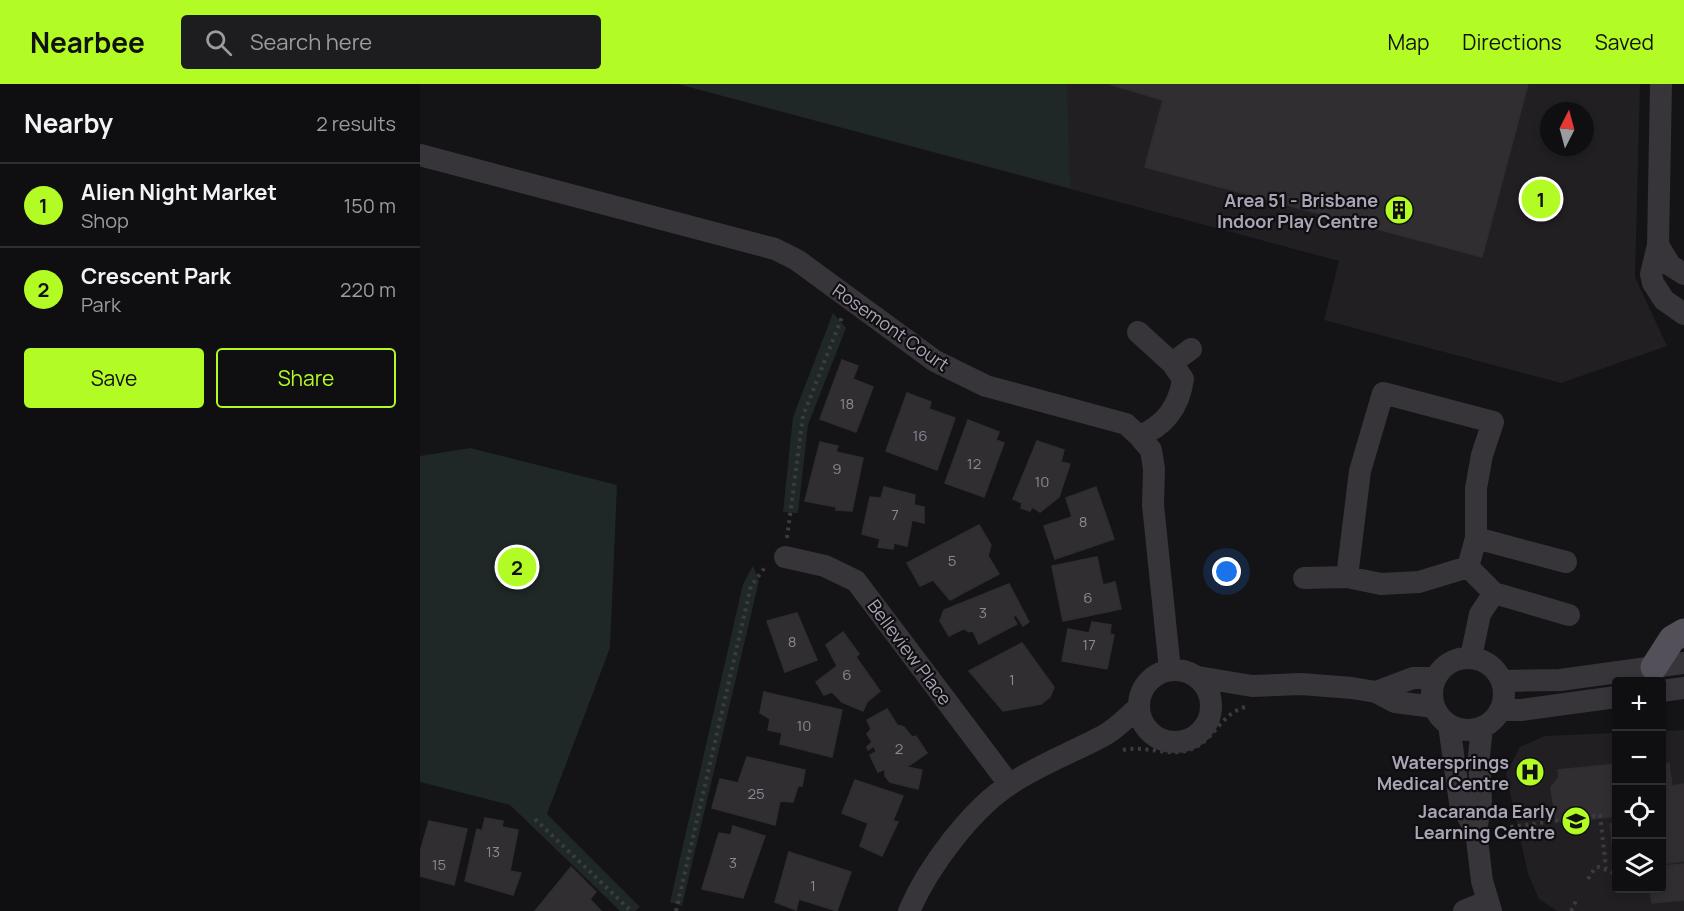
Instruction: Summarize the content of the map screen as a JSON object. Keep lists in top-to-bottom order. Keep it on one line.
{"streets":{"street":["Rosemont Court","Belleview Place"]},"places":{"building":["Area 51 - Brisbane Indoor Play Centre"],"hospital":["Watersprings Medical Centre"],"school or university":["Jacaranda Early Learning Centre"]},"house_numbers":["18","16","12","9","10","7","8","5","6","3","8","17","6","1","10","2","25","13","3","15","1"],"north":"top","page":{"header":"Nearbee","search":"Search here","nav":["Map","Directions","Saved"],"heading":["Nearby","2 results"],"list":[{"mark":"1","name":"Alien Night Market","note":"Shop","value":"150 m"},{"mark":"2","name":"Crescent Park","note":"Park","value":"220 m"}],"pins":["1","2"],"buttons":["Save","Share"],"map_buttons":["+","−"]}}
